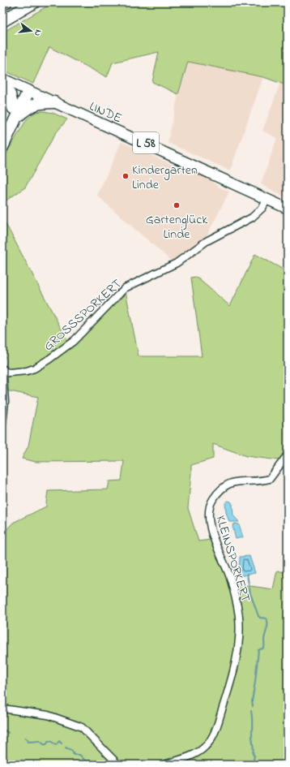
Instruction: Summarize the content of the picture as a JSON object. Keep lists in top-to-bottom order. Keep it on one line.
{"streets":{"main road":["LINDE","L 58"],"street":["GROSSSPORKERT","KLEINSPORKERT"]},"crossings":[["LINDE","GROSSSPORKERT"]],"places":["Kindergarten Linde","Gartenglück Linde"],"north":"right"}
